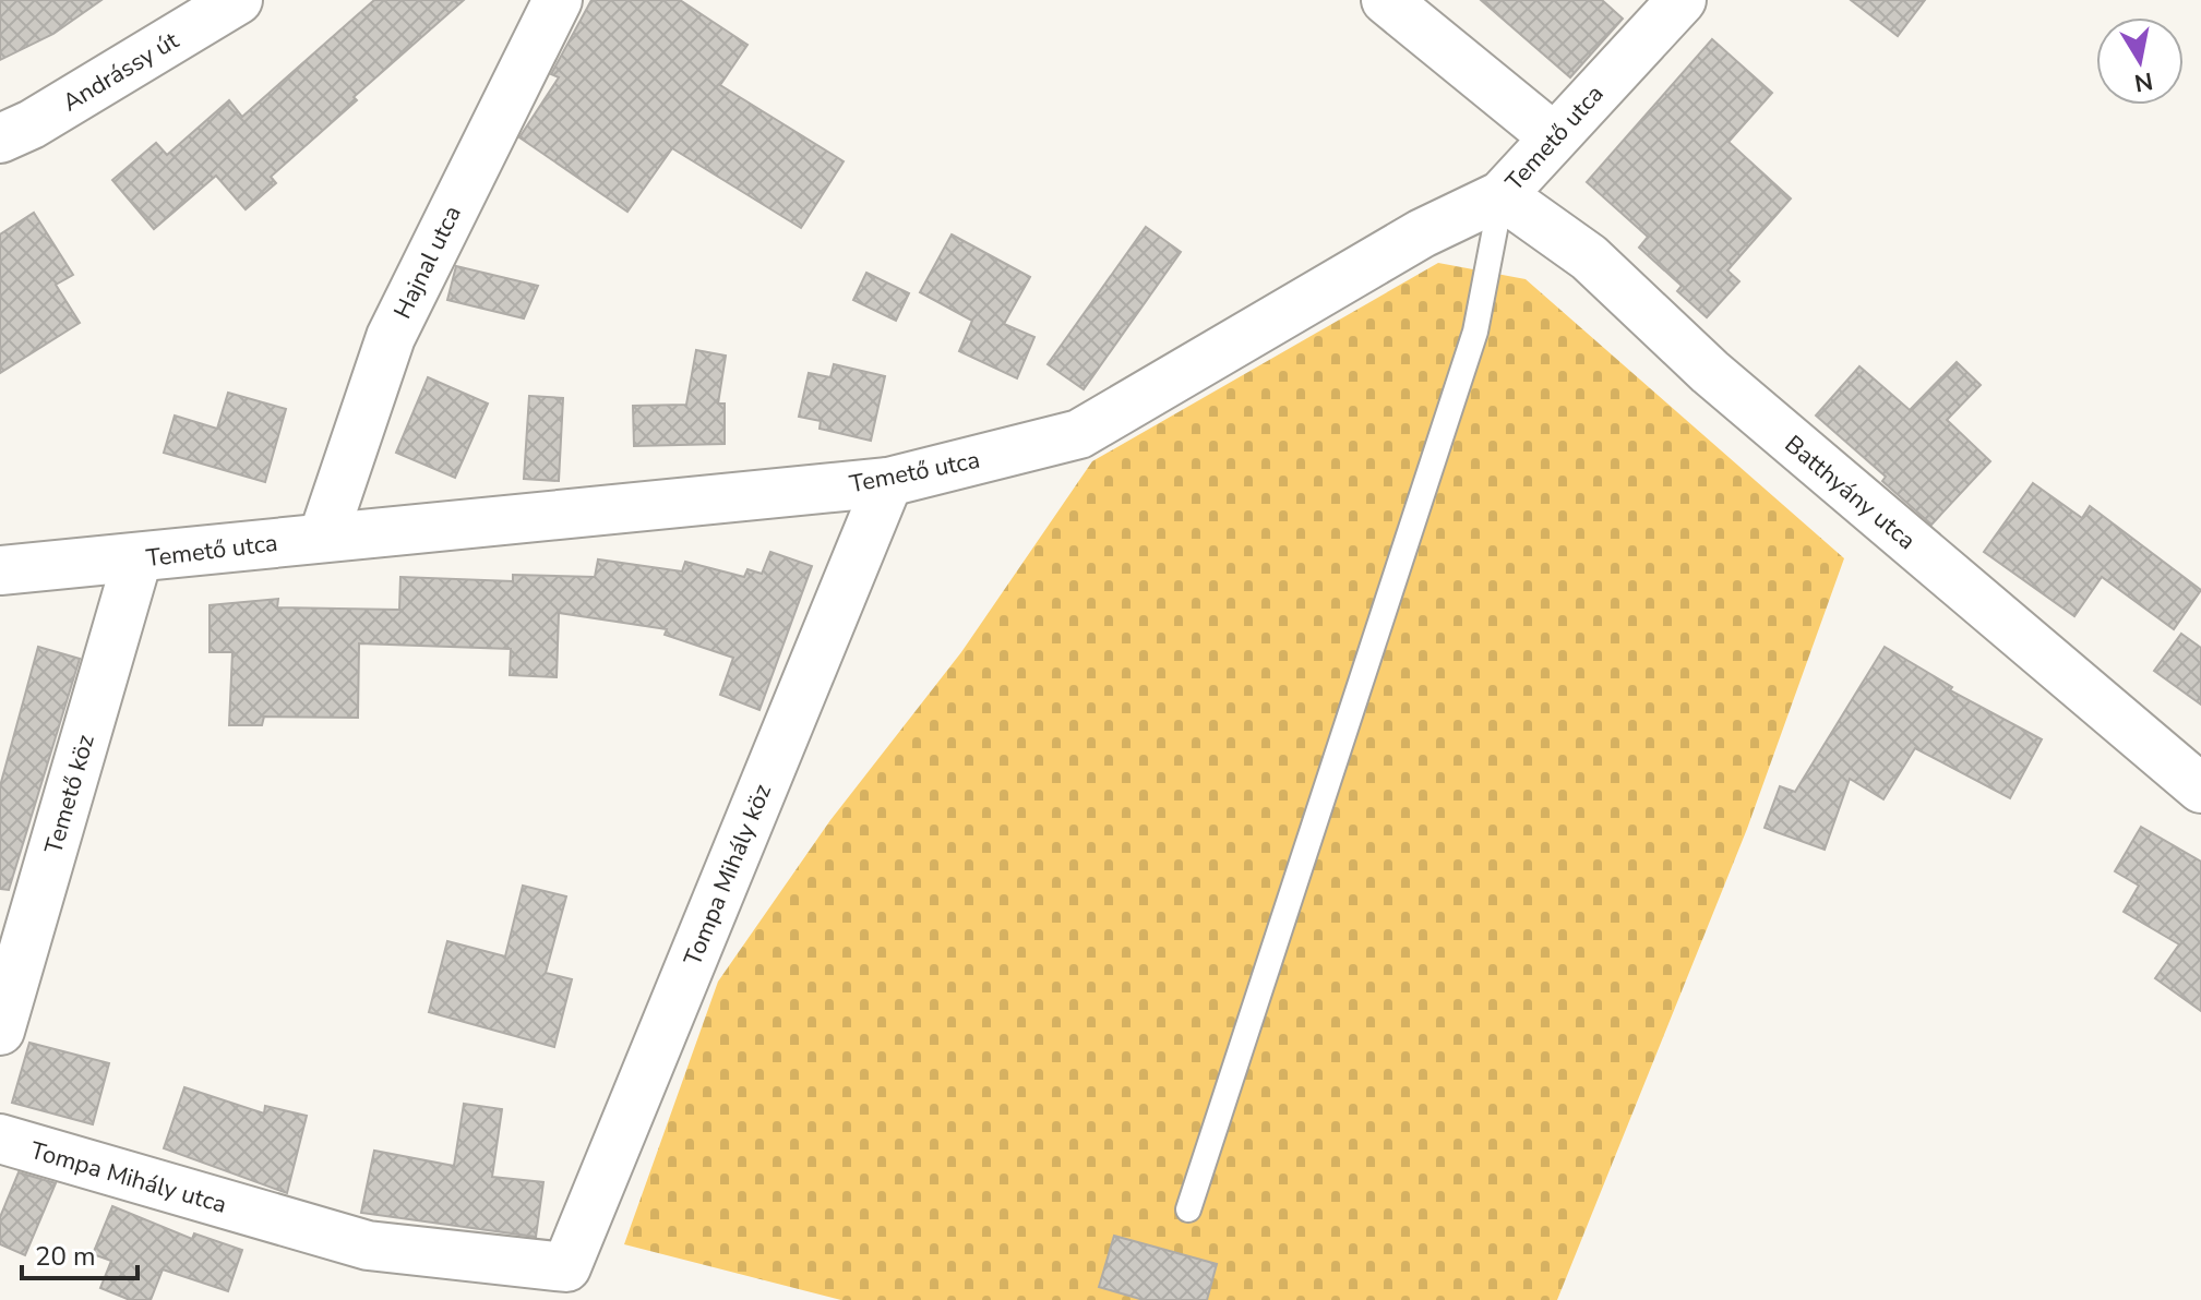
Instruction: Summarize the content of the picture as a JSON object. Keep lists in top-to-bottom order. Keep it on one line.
{"streets":{"street":["Andrássy út","Temető utca","Hajnal utca","Batthyány utca","Temető köz","Tompa Mihály köz","Tompa Mihály utca"]},"crossings":[["Temető utca","Hajnal utca"],["Temető utca","Batthyány utca"],["Temető utca","Temető köz"],["Temető utca","Tompa Mihály köz"],["Tompa Mihály köz","Tompa Mihály utca"]],"scale_bar":"20 m","north":"bottom"}
